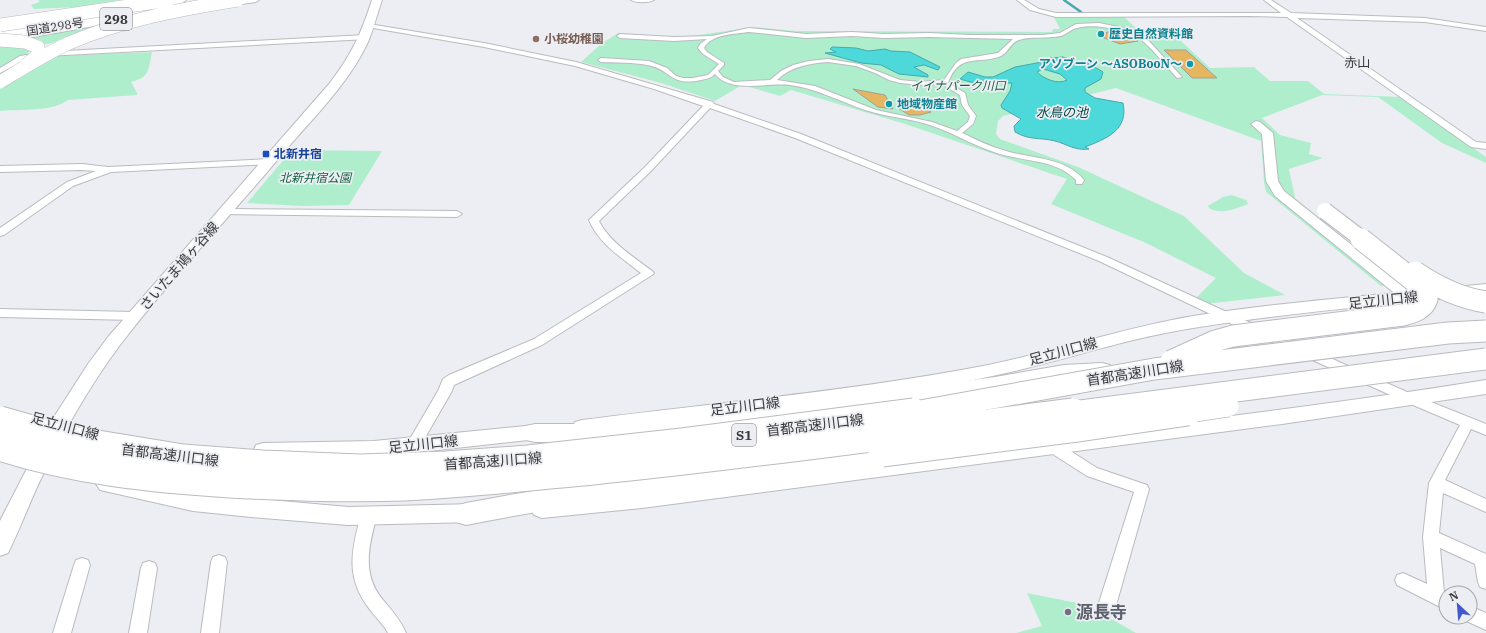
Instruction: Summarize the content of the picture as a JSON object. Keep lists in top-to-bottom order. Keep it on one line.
{"streets":{"highway":["298","国道298号","首都高速川口線","S1"],"main road":["さいたま鳩ヶ谷線","足立川口線"]},"crossings":[["298","国道298号"],["さいたま鳩ヶ谷線","足立川口線"]],"districts":["赤山"],"water":["水鳥の池"],"parks":["イイナパーク川口","北新井宿公園"],"places":{"other":["歴史自然資料館","小桜幼稚園","アソブーン ～ASOBooN～","地域物産館","源長寺"],"transit":["北新井宿"]},"north":"top left"}
